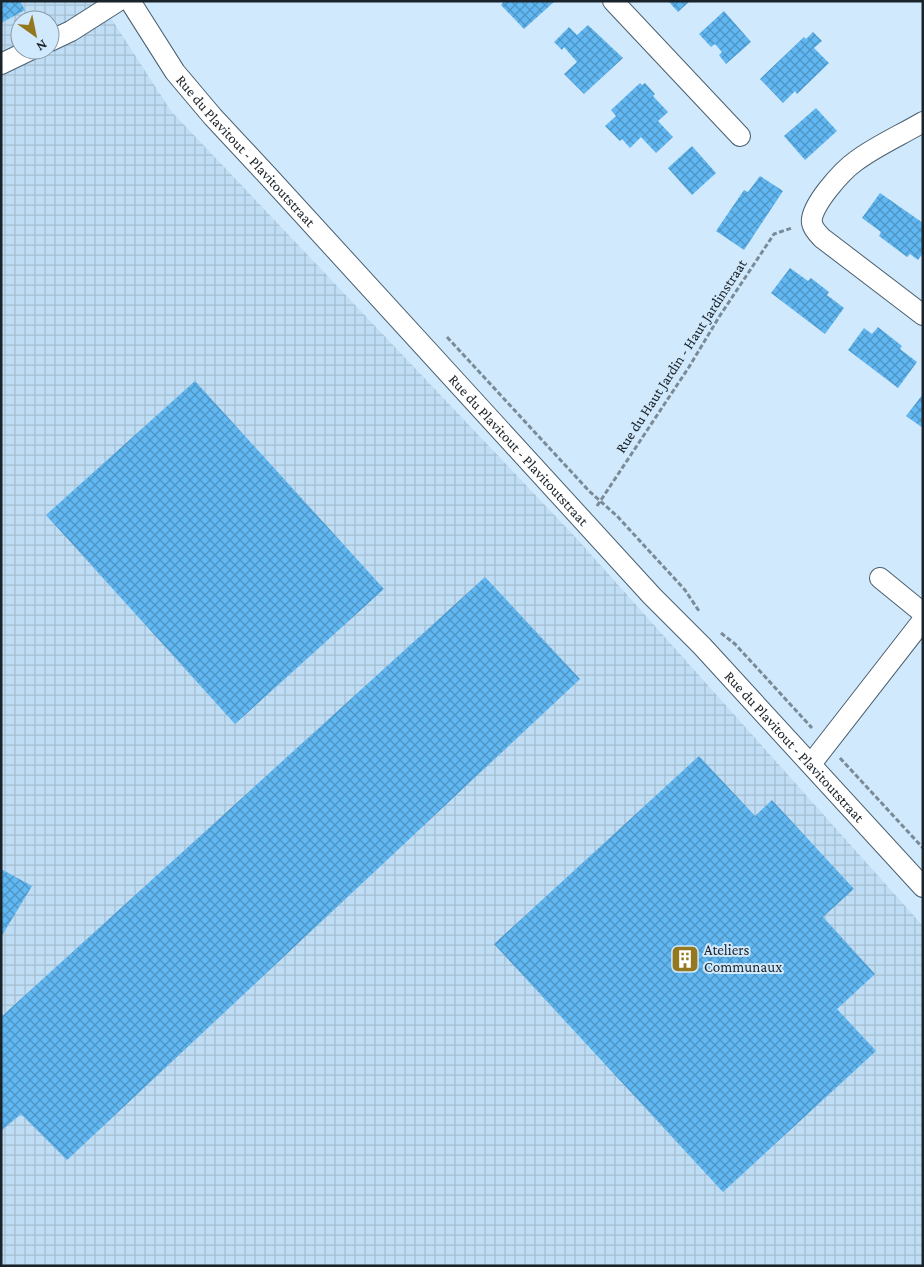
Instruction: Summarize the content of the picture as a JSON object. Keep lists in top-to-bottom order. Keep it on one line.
{"streets":{"street":["Rue du Plavitout - Plavitoutstraat"],"path":["Rue du Haut Jardin - Haut Jardinstraat"]},"crossings":[["Rue du Plavitout - Plavitoutstraat","Rue du Haut Jardin - Haut Jardinstraat"]],"places":{"building":["Ateliers Communaux"]},"north":"bottom right"}
